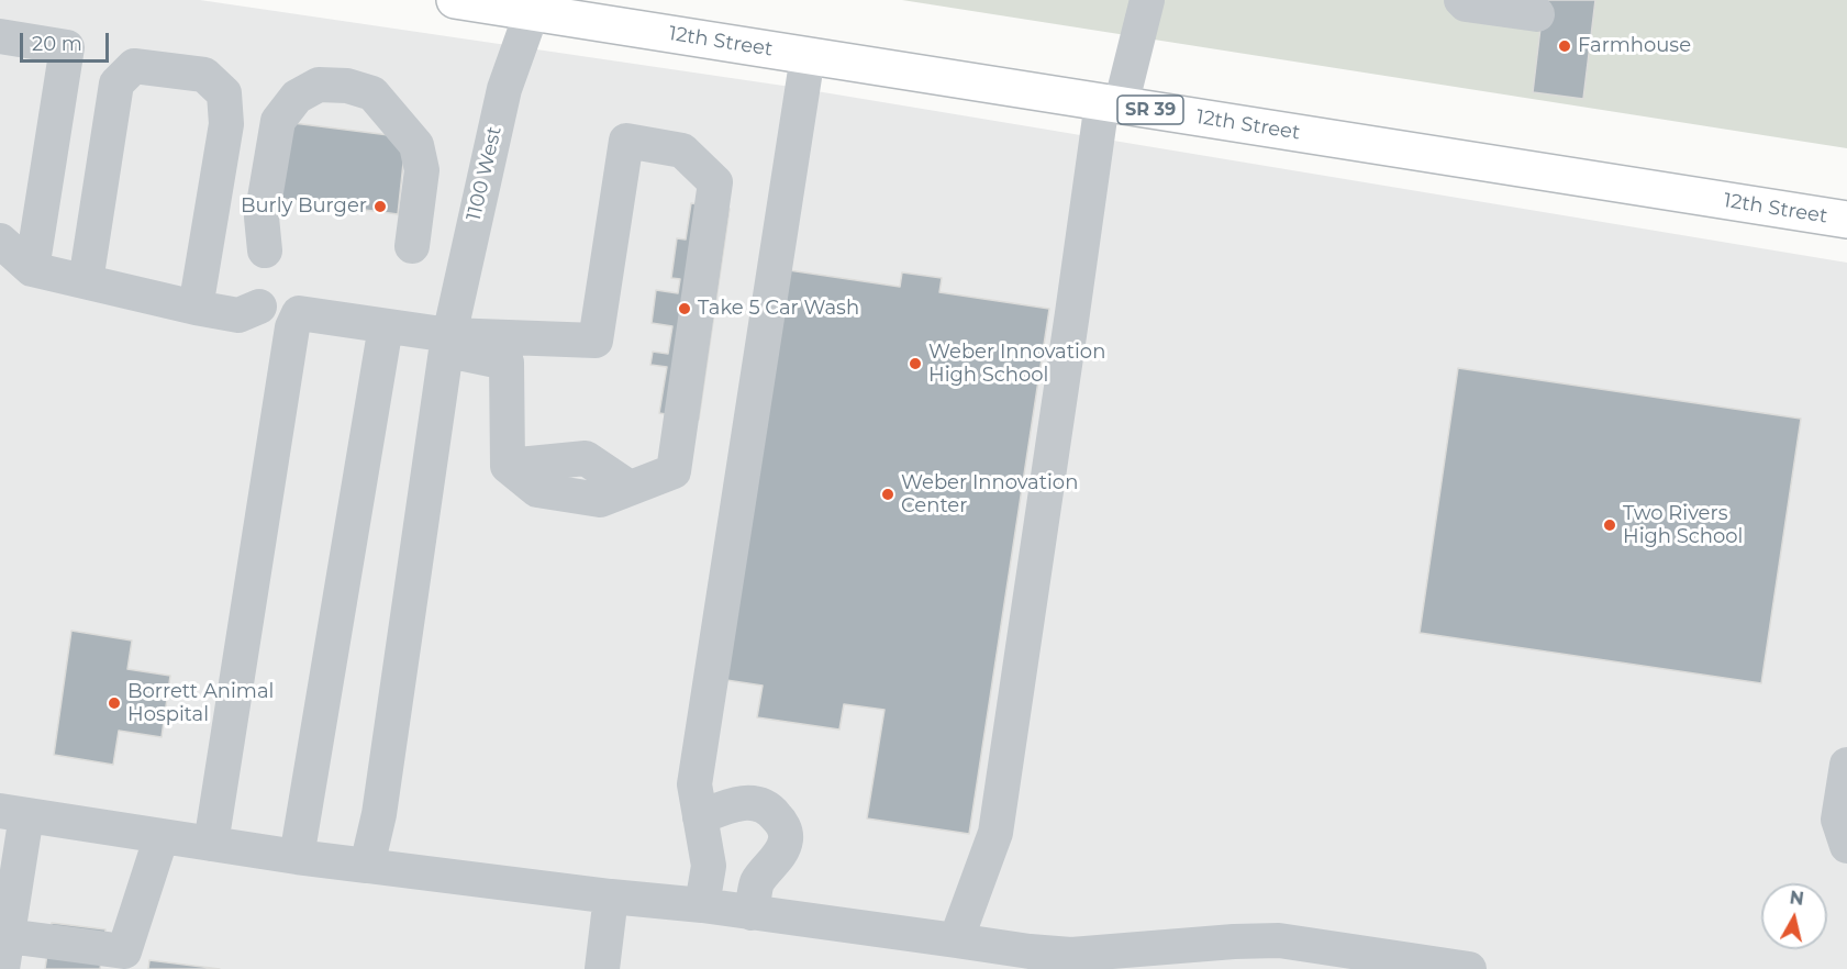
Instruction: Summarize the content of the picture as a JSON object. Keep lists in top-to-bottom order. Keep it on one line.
{"streets":{"main road":["12th Street","SR 39"],"street":["1100 West"]},"crossings":[["12th Street","1100 West"]],"places":["Farmhouse","Burly Burger","Take 5 Car Wash","Weber Innovation High School","Weber Innovation Center","Two Rivers High School","Borrett Animal Hospital"],"scale_bar":"20 m","north":"top"}
